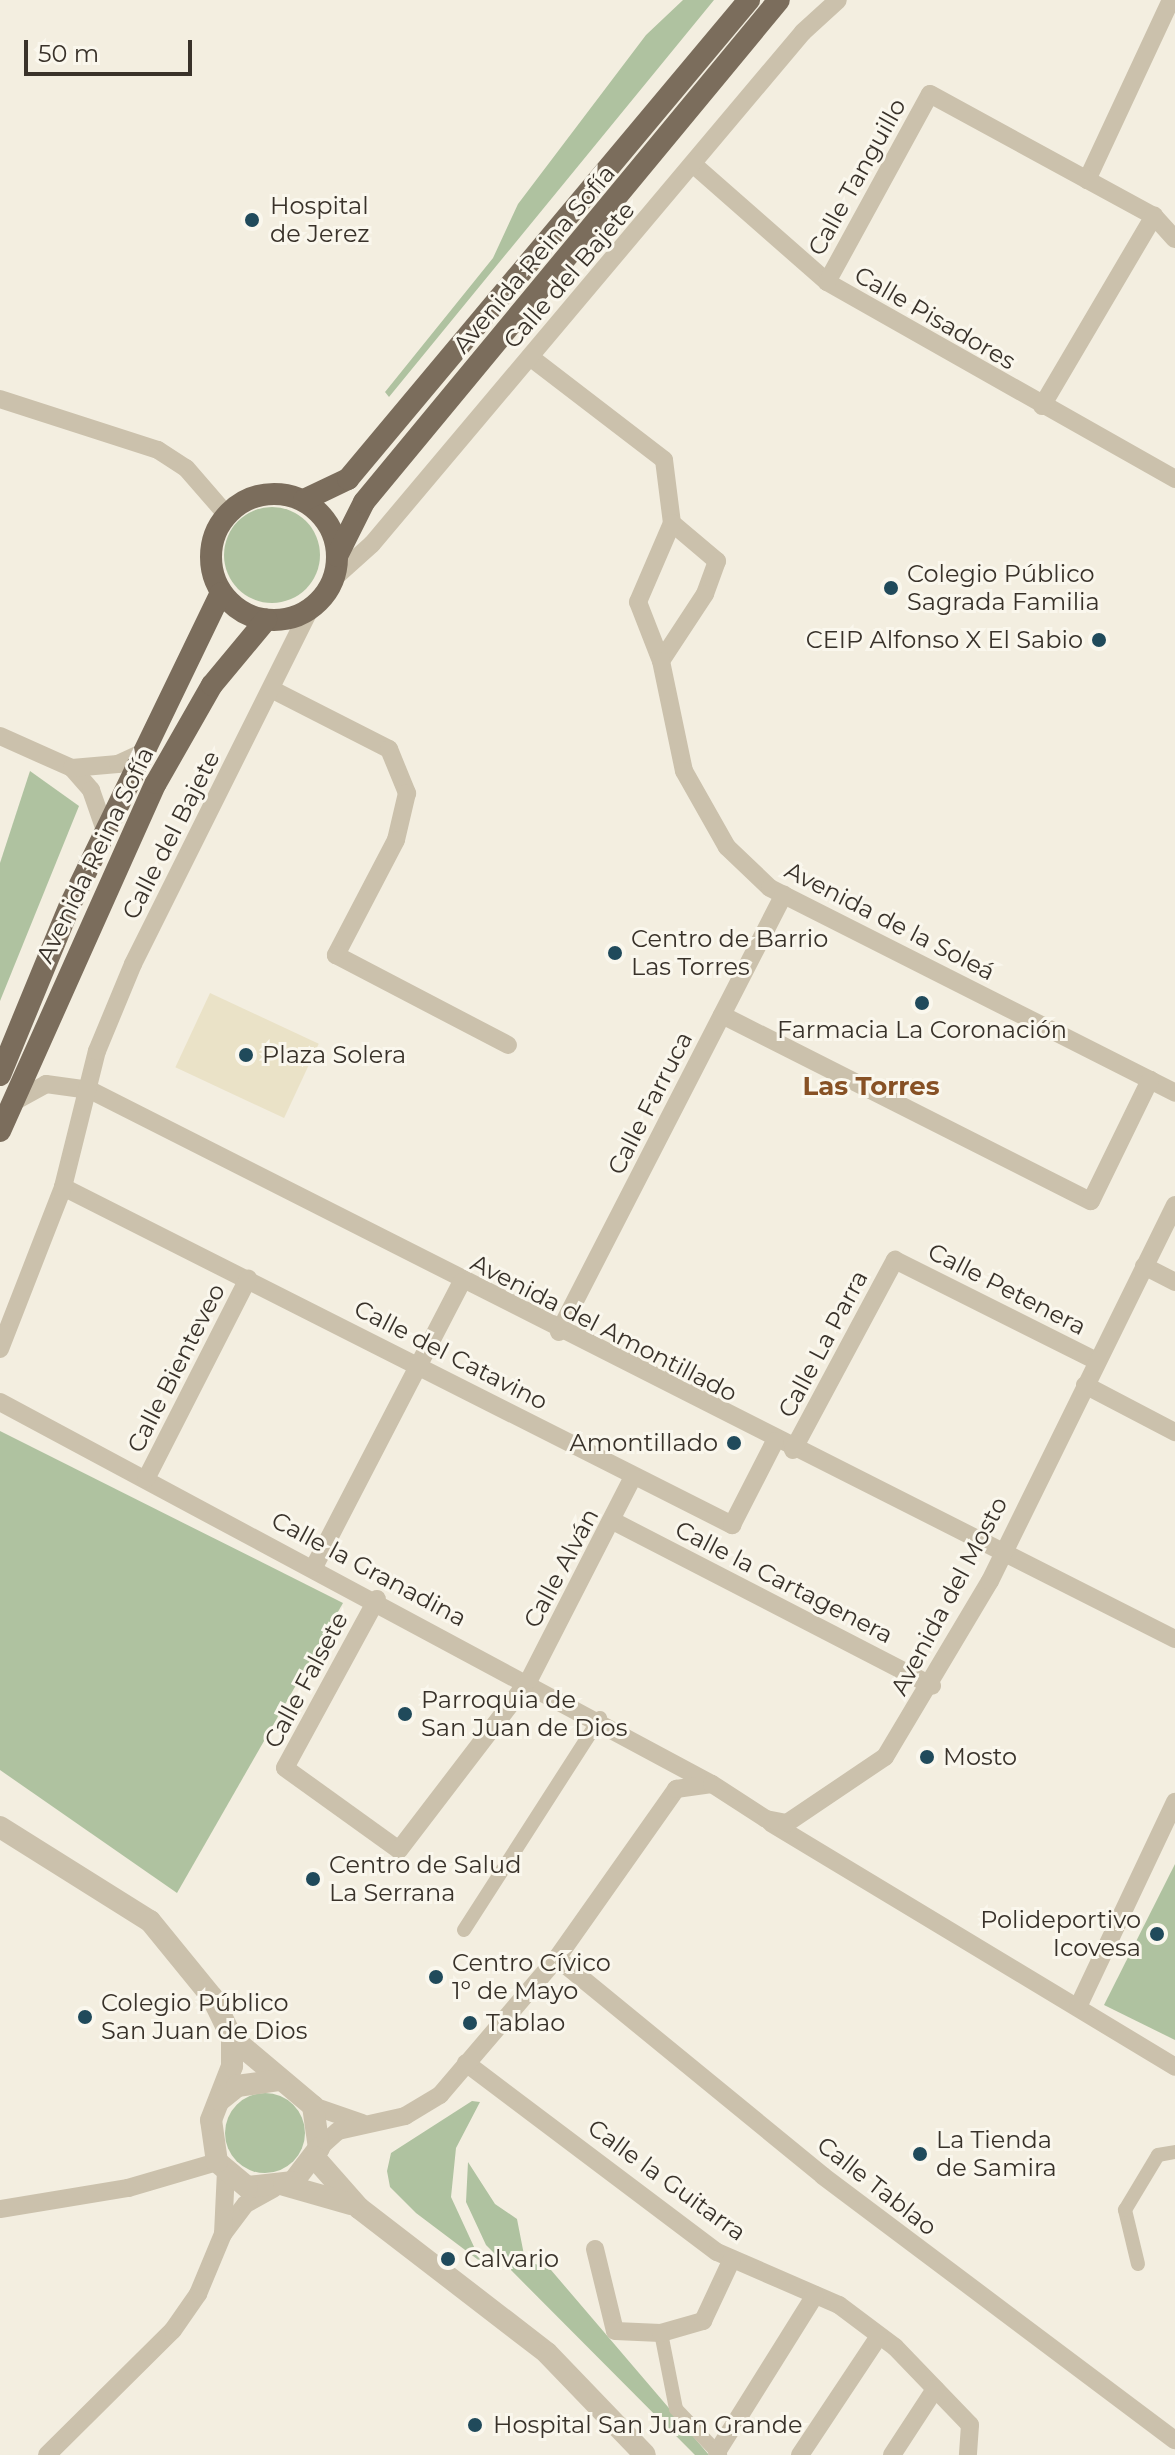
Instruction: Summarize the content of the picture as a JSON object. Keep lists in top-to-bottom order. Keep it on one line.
{"streets":{"main road":["Avenida Reina Sofía"],"street":["Calle Tanguillo","Calle del Bajete","Calle Pisadores","Avenida de la Soleá","Calle Farruca","Calle Petenera","Avenida del Amontillado","Calle La Parra","Calle del Catavino","Calle Bienteveo","Calle Alván","Calle la Granadina","Calle la Cartagenera","Avenida del Mosto","Calle Falsete","Calle la Guitarra","Calle Tablao"]},"crossings":[["Calle Tanguillo","Calle Pisadores"],["Avenida Reina Sofía","Calle del Bajete"],["Avenida Reina Sofía","Avenida del Amontillado"],["Calle del Bajete","Calle Pisadores"],["Calle del Bajete","Avenida del Amontillado"],["Calle del Bajete","Calle del Catavino"],["Avenida de la Soleá","Calle Farruca"],["Calle Farruca","Avenida del Amontillado"],["Calle Petenera","Calle La Parra"],["Calle Petenera","Avenida del Mosto"],["Avenida del Amontillado","Calle La Parra"],["Avenida del Amontillado","Calle del Catavino"],["Avenida del Amontillado","Avenida del Mosto"],["Calle del Catavino","Calle Bienteveo"],["Calle del Catavino","Calle Alván"],["Calle Bienteveo","Calle la Granadina"],["Calle Alván","Calle la Granadina"],["Calle Alván","Calle la Cartagenera"],["Calle Alván","Calle Falsete"],["Calle la Granadina","Calle Falsete"],["Calle la Cartagenera","Avenida del Mosto"]],"districts":["Las Torres"],"places":["Hospital de Jerez","Colegio Público Sagrada Familia","CEIP Alfonso X El Sabio","Centro de Barrio Las Torres","Farmacia La Coronación","Plaza Solera","Amontillado","Parroquia de San Juan de Dios","Mosto","Centro de Salud La Serrana","Polideportivo Icovesa","Centro Cívico 1º de Mayo","Colegio Público San Juan de Dios","Tablao","La Tienda de Samira","Calvario","Hospital San Juan Grande"],"scale_bar":"50 m"}
